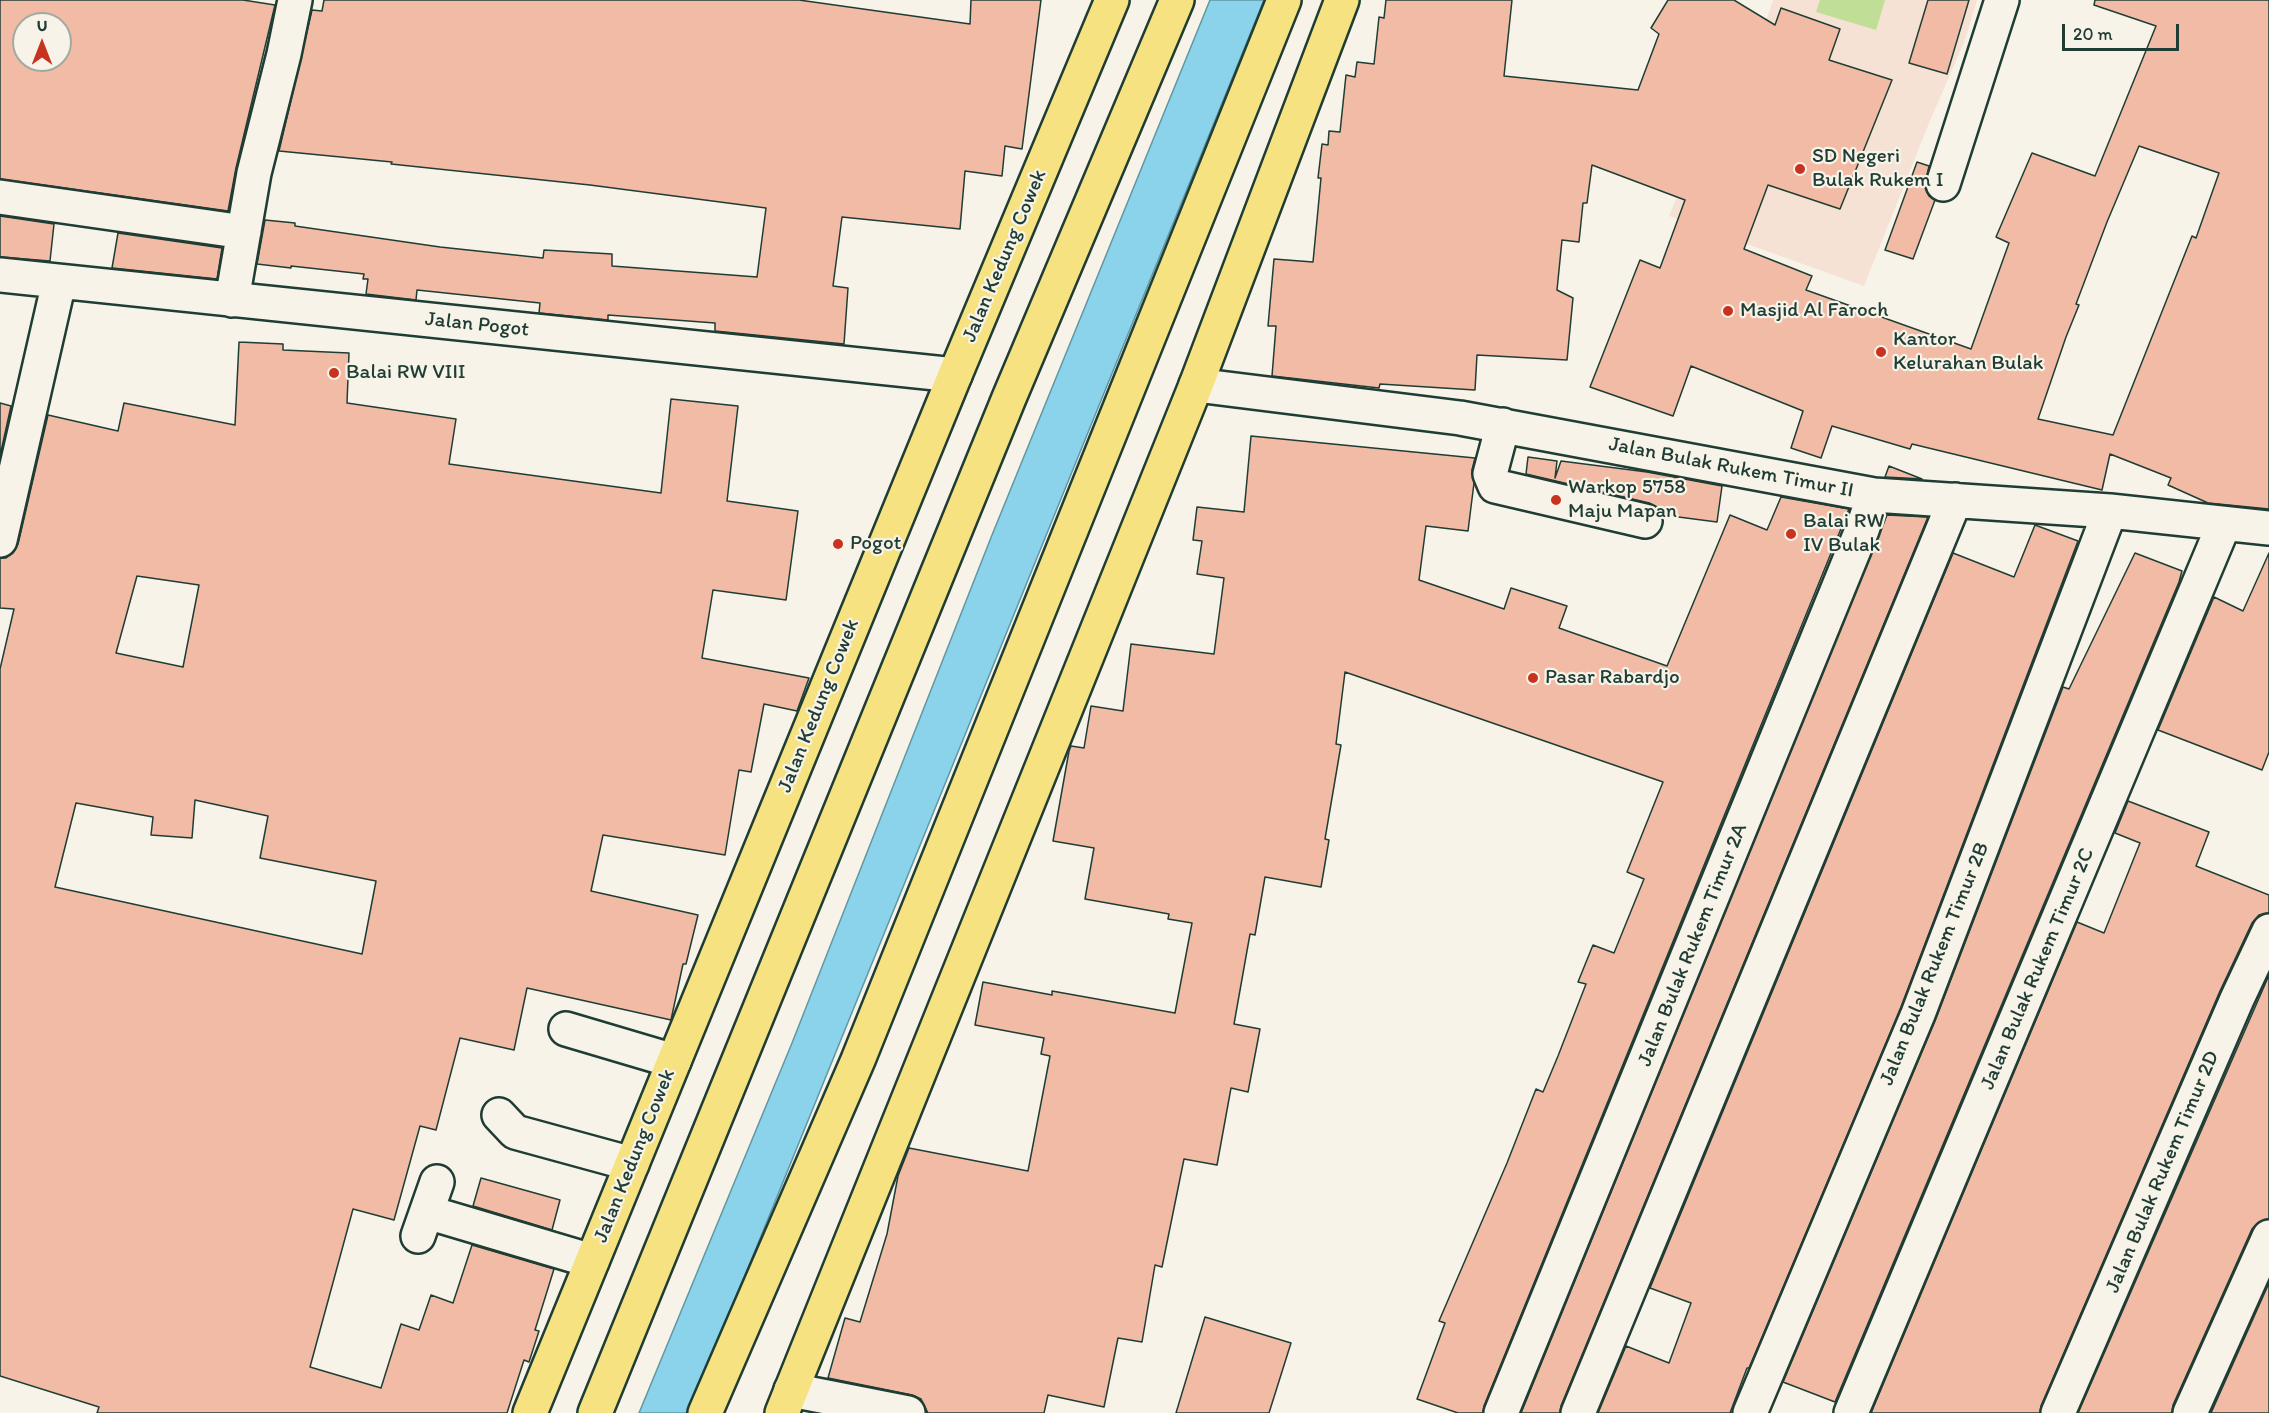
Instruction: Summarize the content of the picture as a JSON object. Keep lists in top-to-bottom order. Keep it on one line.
{"streets":{"main road":["Jalan Kedung Cowek"],"street":["Jalan Pogot","Jalan Bulak Rukem Timur II","Jalan Bulak Rukem Timur 2A","Jalan Bulak Rukem Timur 2B","Jalan Bulak Rukem Timur 2C","Jalan Bulak Rukem Timur 2D"]},"crossings":[["Jalan Kedung Cowek","Jalan Pogot"],["Jalan Bulak Rukem Timur II","Jalan Bulak Rukem Timur 2A"],["Jalan Bulak Rukem Timur II","Jalan Bulak Rukem Timur 2B"],["Jalan Bulak Rukem Timur II","Jalan Bulak Rukem Timur 2C"]],"places":["SD Negeri Bulak Rukem I","Masjid Al Faroch","Kantor Kelurahan Bulak","Balai RW VIII","Warkop 5758 Maju Mapan","Balai RW IV Bulak","Pogot","Pasar Rabardjo"],"scale_bar":"20 m","north":"top"}
